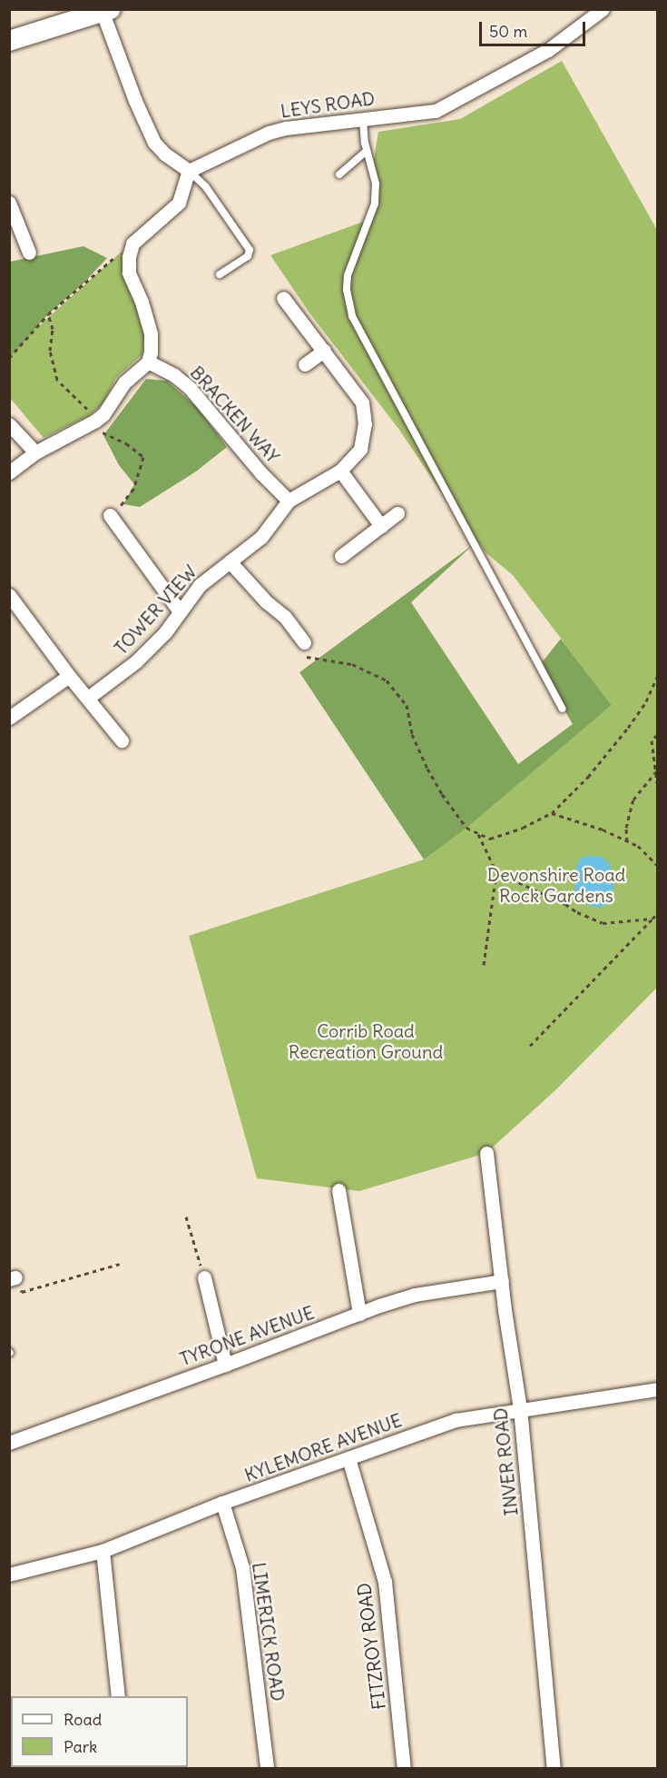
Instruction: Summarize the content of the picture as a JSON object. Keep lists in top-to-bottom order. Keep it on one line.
{"streets":{"street":["LEYS ROAD","BRACKEN WAY","TOWER VIEW","TYRONE AVENUE","KYLEMORE AVENUE","INVER ROAD","LIMERICK ROAD","FITZROY ROAD"]},"crossings":[["BRACKEN WAY","TOWER VIEW"],["TYRONE AVENUE","INVER ROAD"],["KYLEMORE AVENUE","INVER ROAD"],["KYLEMORE AVENUE","LIMERICK ROAD"],["KYLEMORE AVENUE","FITZROY ROAD"]],"parks":["Devonshire Road Rock Gardens","Corrib Road Recreation Ground"],"legend":["Road","Park"],"scale_bar":"50 m"}
